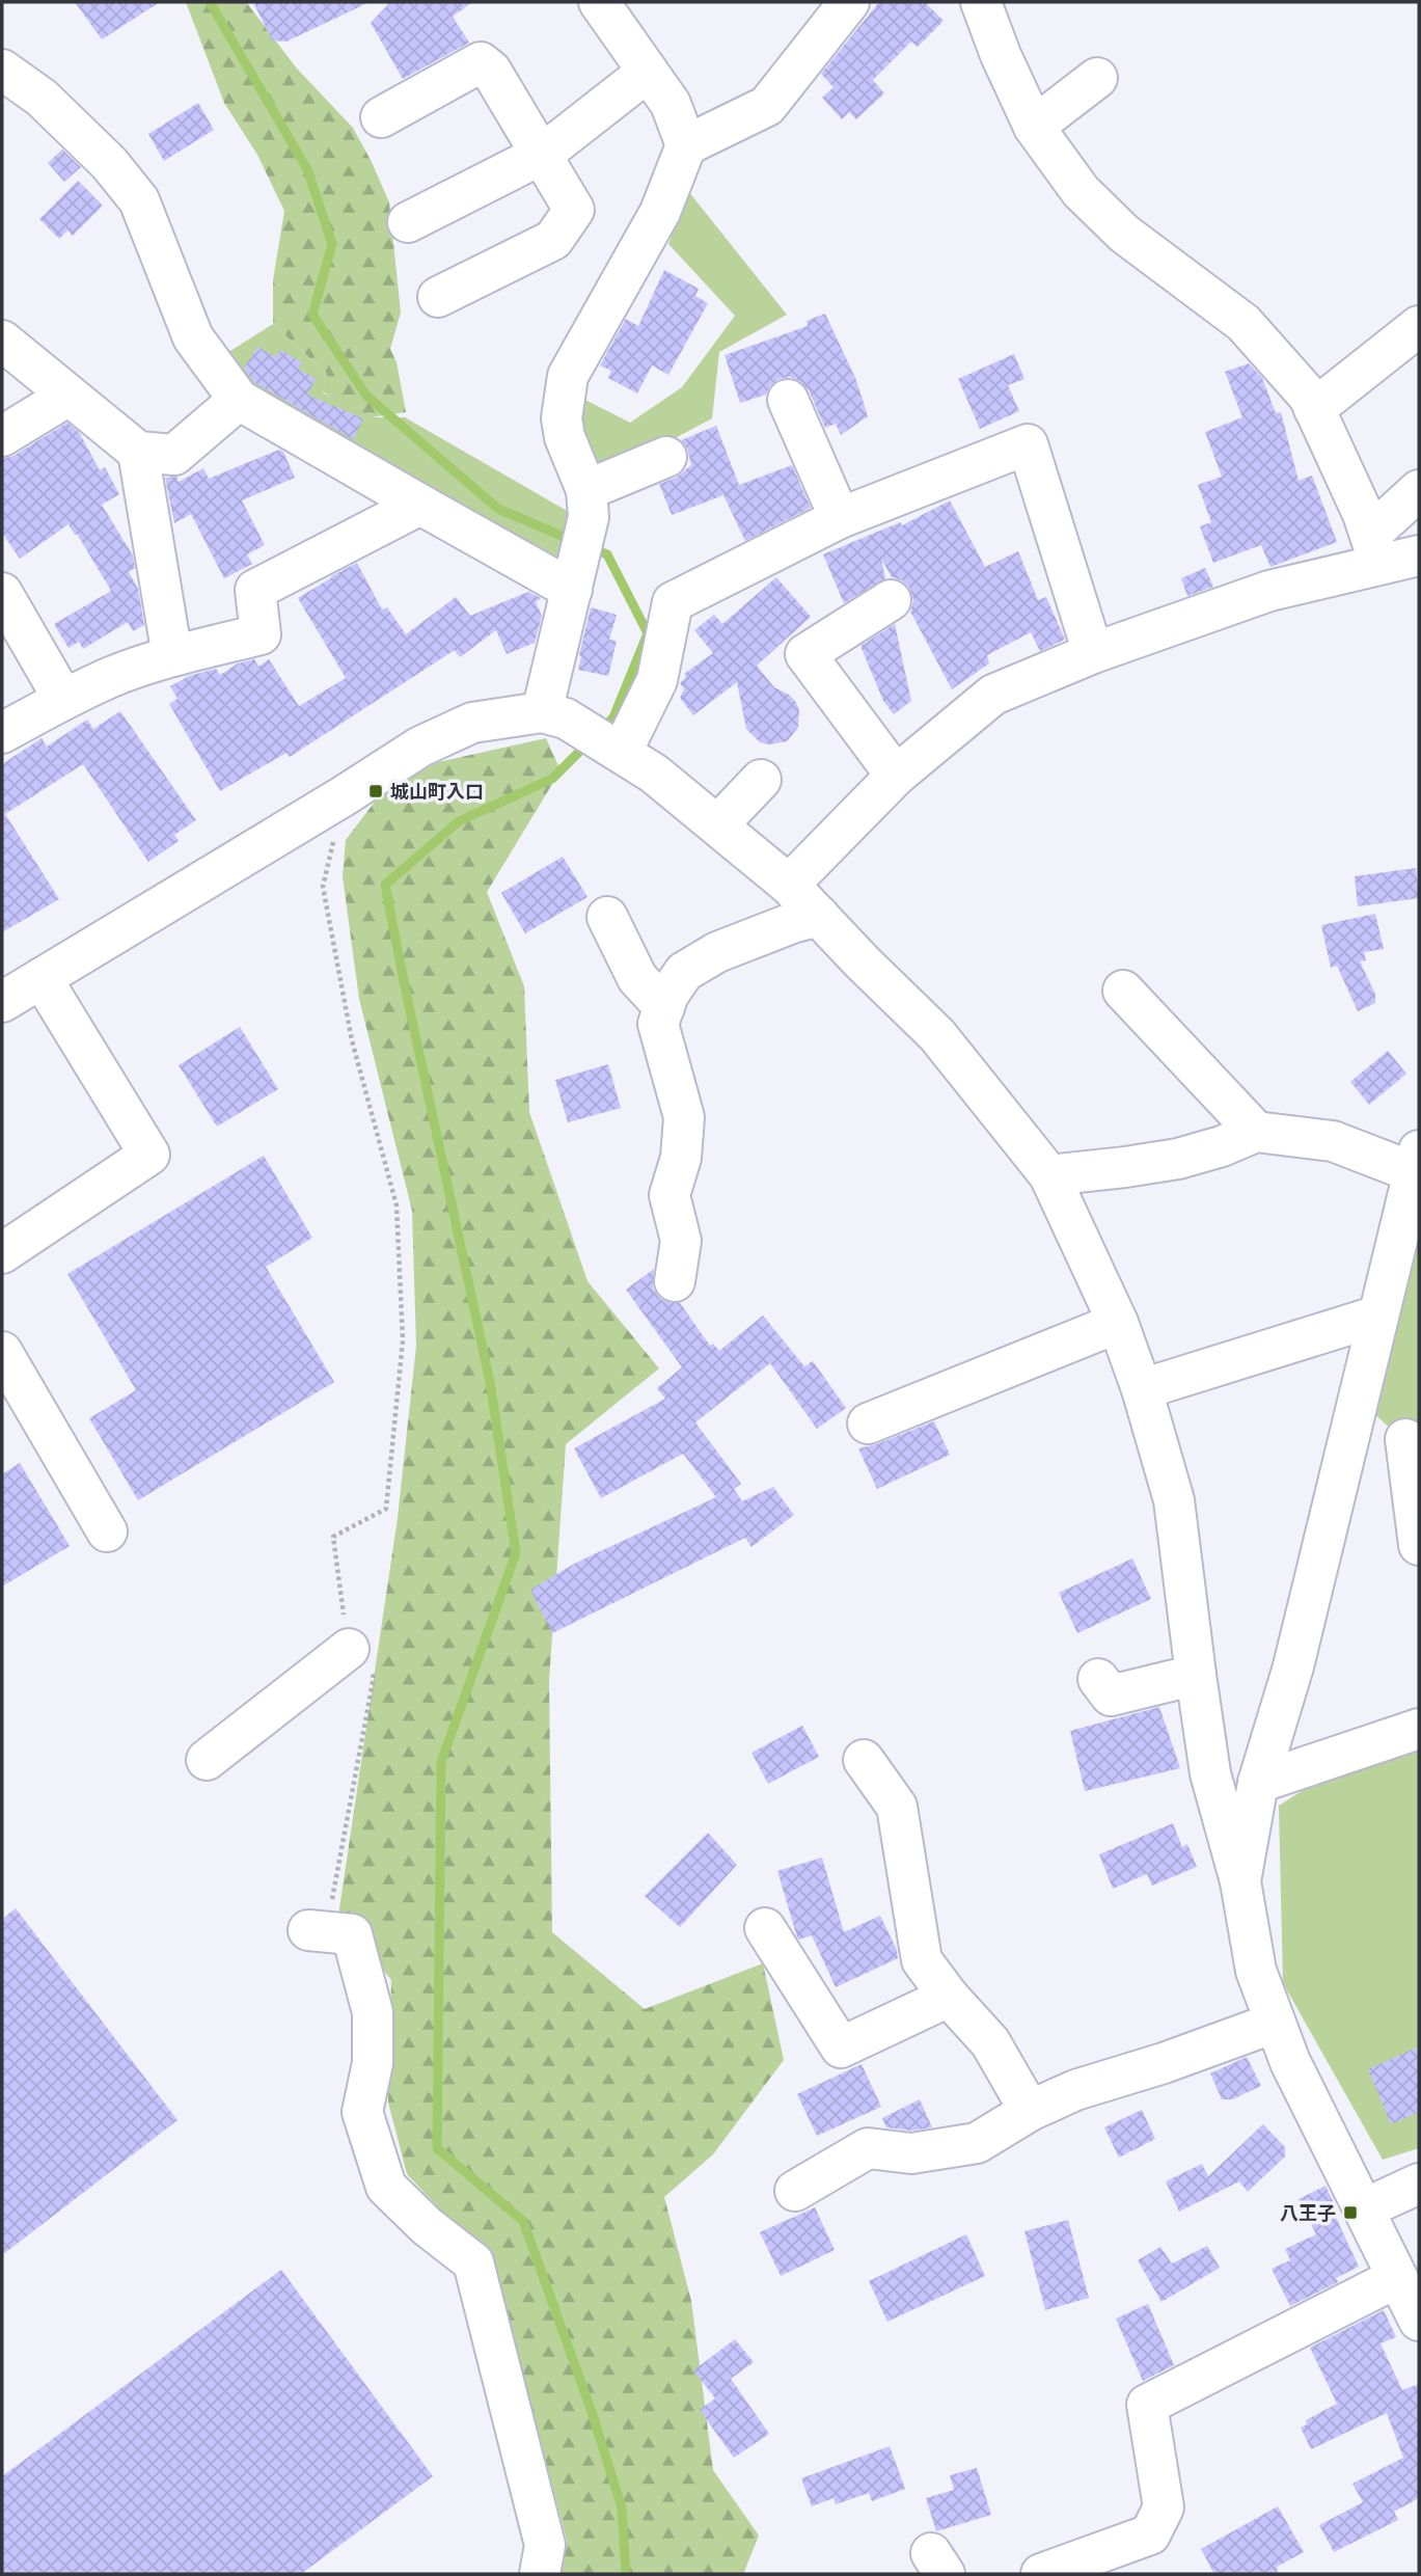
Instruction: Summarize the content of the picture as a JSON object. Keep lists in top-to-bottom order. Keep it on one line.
{"places":{"transit":["城山町入口","八王子"]}}
